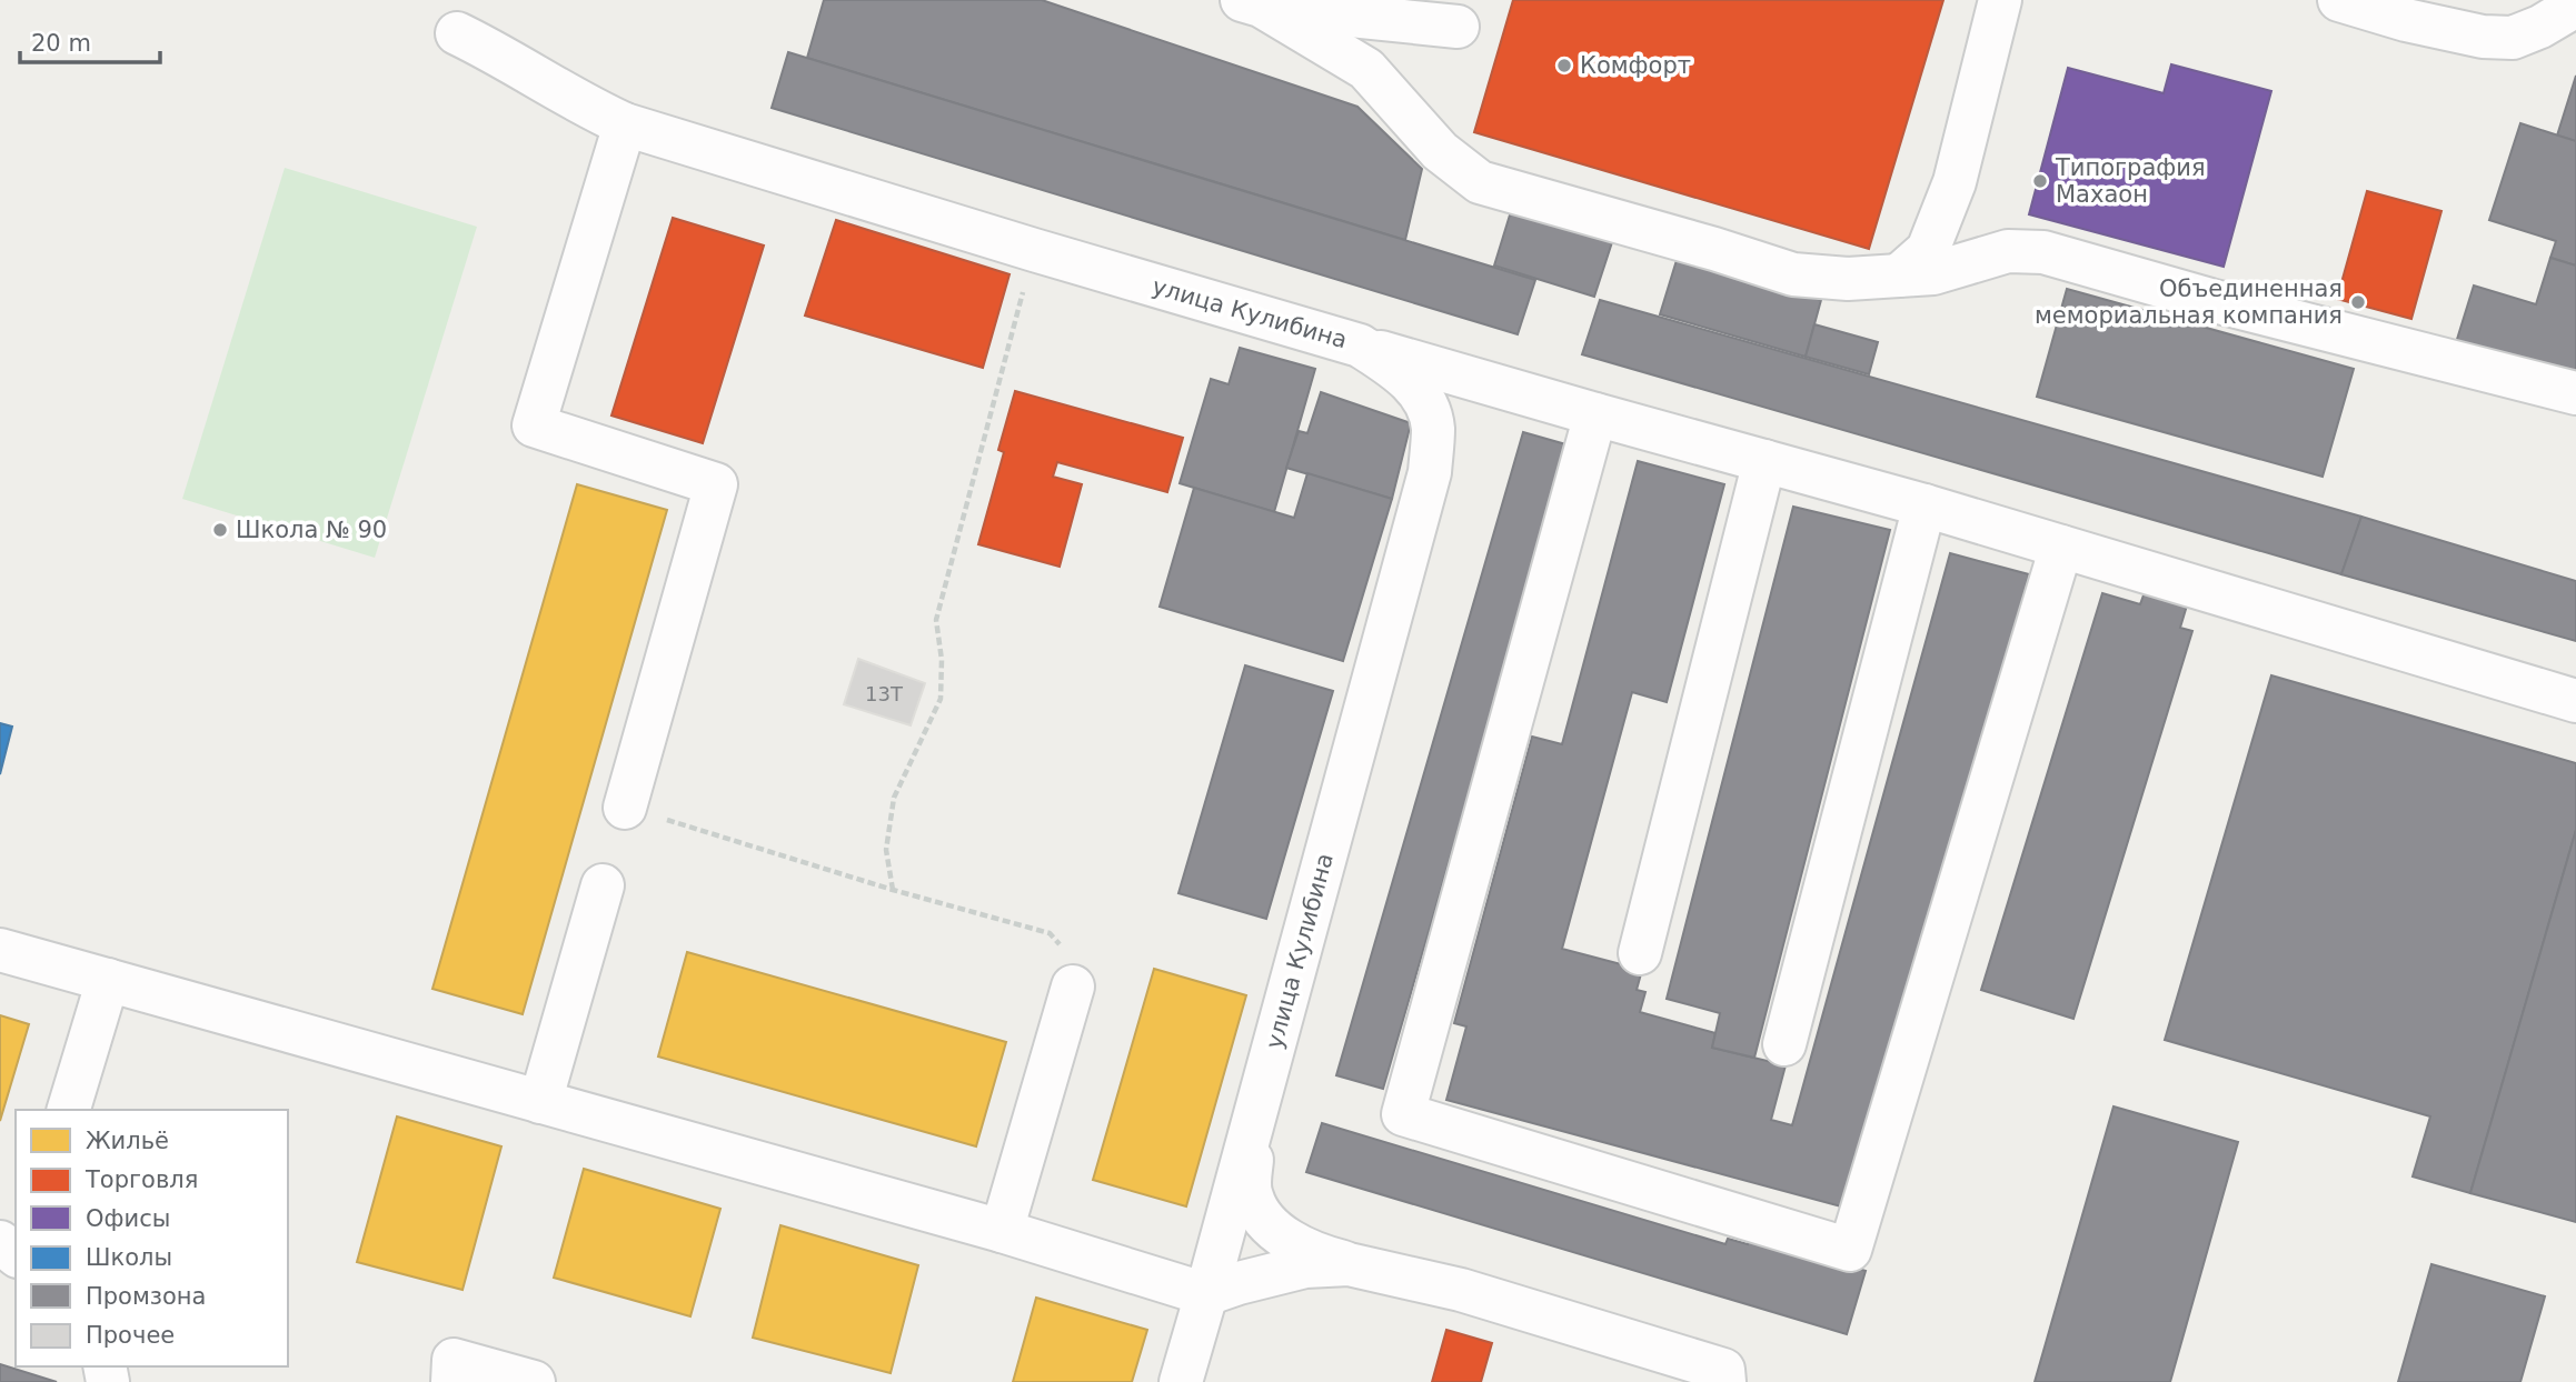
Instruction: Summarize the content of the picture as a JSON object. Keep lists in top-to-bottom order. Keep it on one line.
{"streets":{"street":["улица Кулибина"]},"places":["Комфорт","Типография Махаон","Объединенная мемориальная компания","Школа № 90"],"house_numbers":["13Т"],"legend":["Жильё","Торговля","Офисы","Школы","Промзона","Прочее"],"scale_bar":"20 m"}
